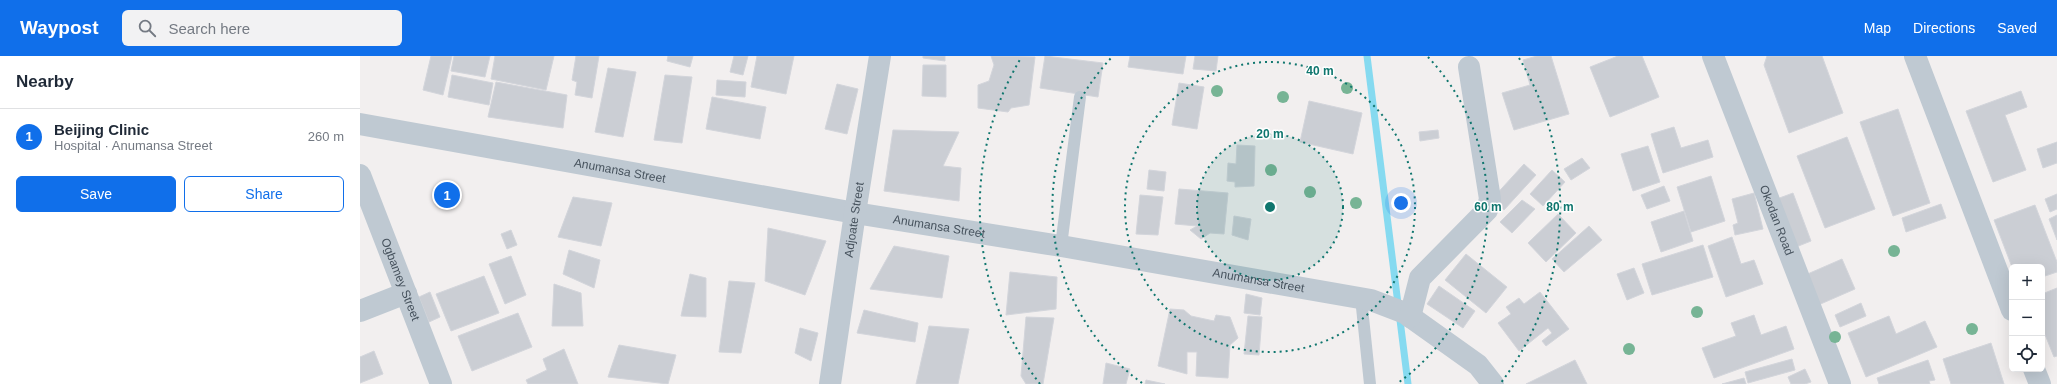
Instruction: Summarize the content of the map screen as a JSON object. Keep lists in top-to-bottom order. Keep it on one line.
{"streets":{"street":["Anumansa Street","Adjoate Street","Okodan Road","Ogbamey Street"]},"crossings":[["Anumansa Street","Adjoate Street"]],"page":{"header":"Waypost","search":"Search here","nav":["Map","Directions","Saved"],"heading":"Nearby","list":[{"mark":"1","name":"Beijing Clinic","note":"Hospital · Anumansa Street","value":"260 m"}],"buttons":["Save","Share"],"pins":"1","map_buttons":["+","−"]},"rings":["40 m","20 m","60 m","80 m"]}
